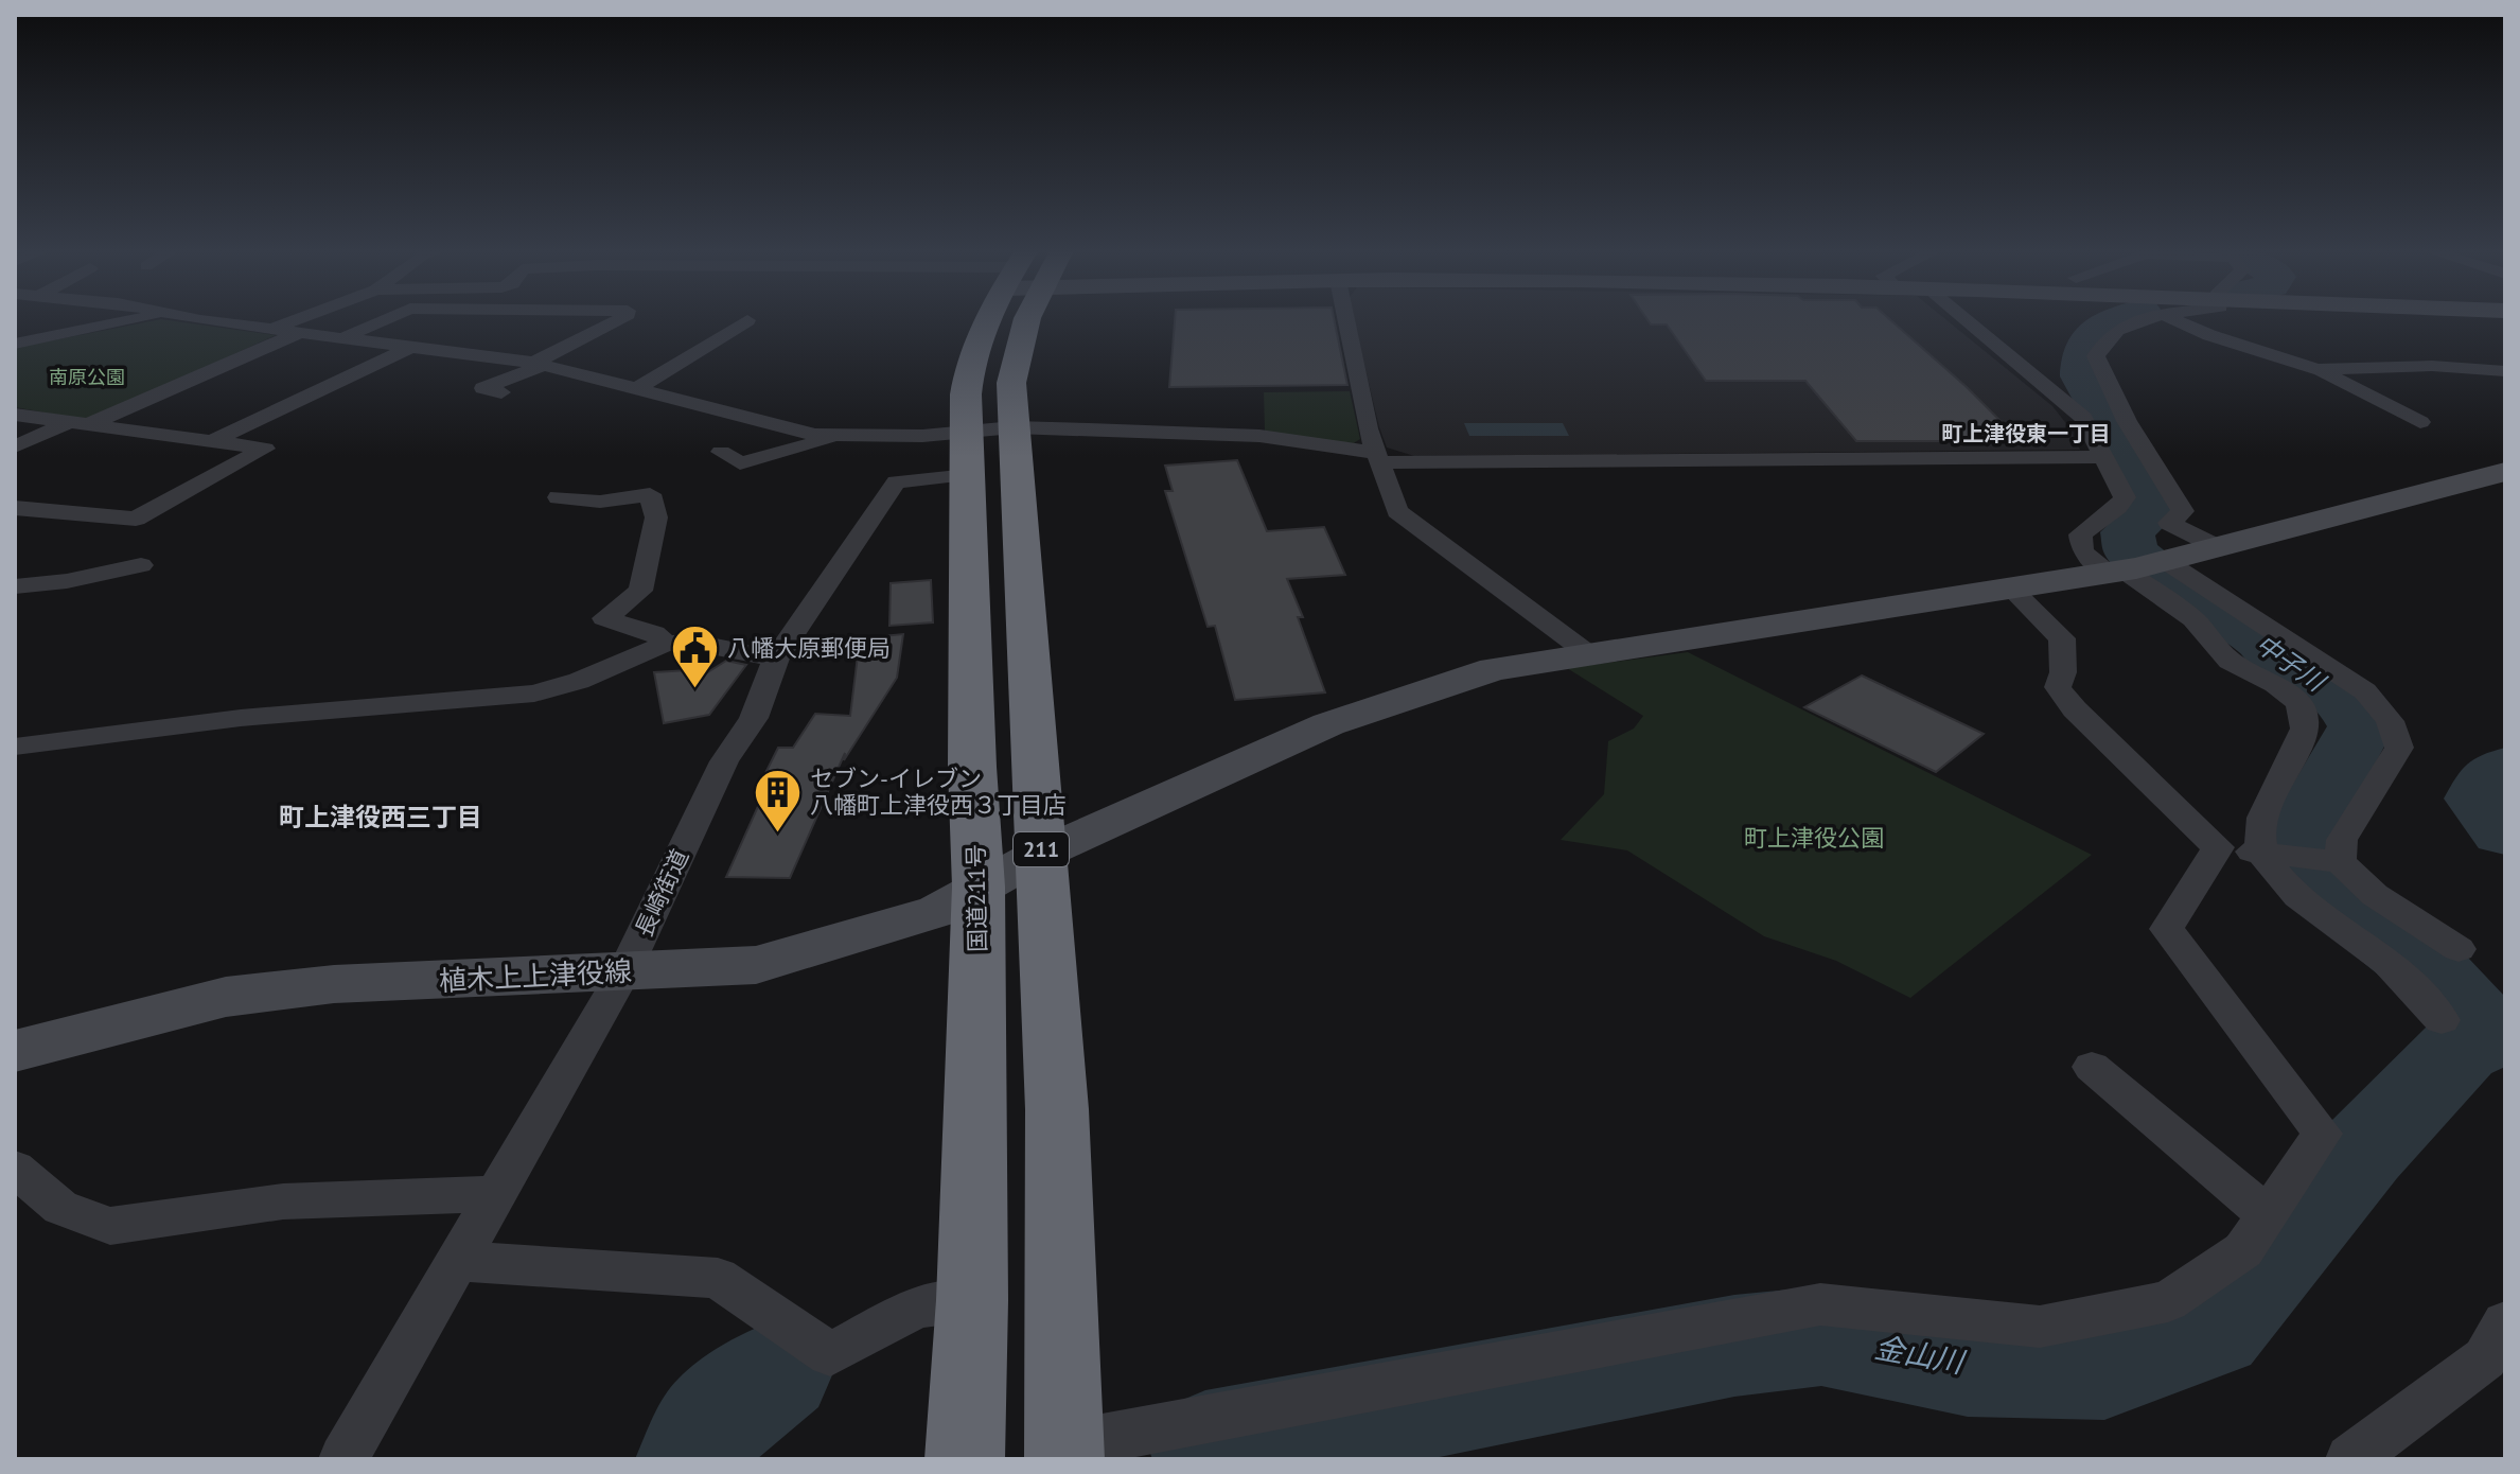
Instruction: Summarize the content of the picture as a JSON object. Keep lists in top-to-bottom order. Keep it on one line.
{"streets":{"highway":["211","国道211号"],"street":["長崎街道","植木上上津役線"]},"crossings":[["長崎街道","植木上上津役線"],["国道211号","植木上上津役線"]],"districts":["町上津役東一丁目","町上津役西三丁目"],"water":["中子川","金山川"],"parks":["南原公園","町上津役公園"],"places":{"public building":["八幡大原郵便局"],"building":["セブン-イレブン 八幡町上津役西３丁目店"]}}
